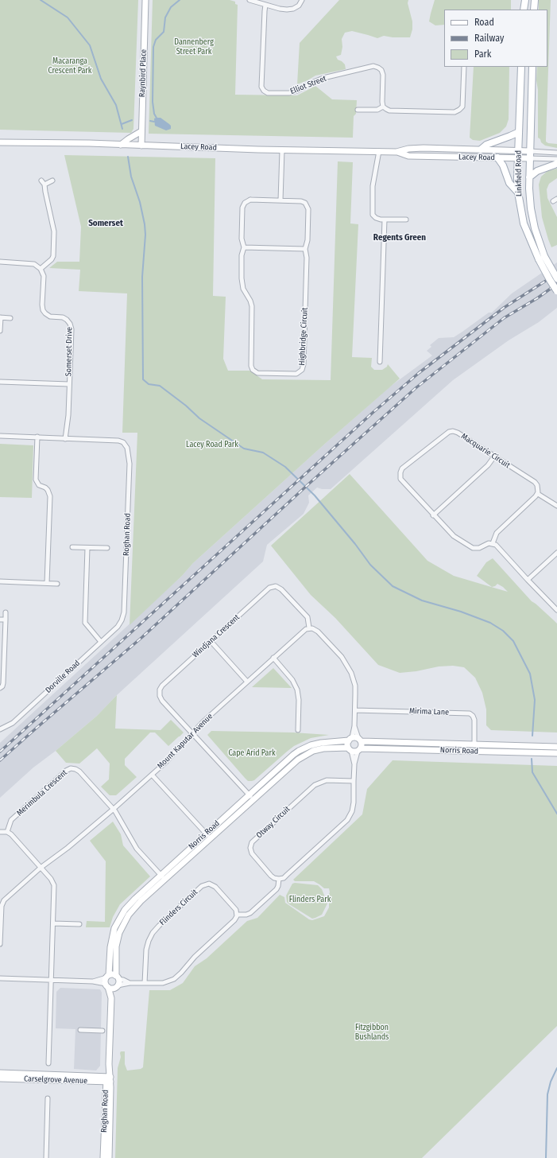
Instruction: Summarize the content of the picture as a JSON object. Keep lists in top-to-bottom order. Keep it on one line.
{"streets":{"main road":["Raynbird Place","Lacey Road","Linkfield Road","Roghan Road","Norris Road","Carselgrove Avenue"],"street":["Elliot Street","Highbridge Circuit","Somerset Drive","Macquarie Circuit","Windjana Crescent","Dorville Road","Mirima Lane","Mount Kaputar Avenue","Merimbula Crescent","Otway Circuit","Flinders Circuit"]},"crossings":[["Raynbird Place","Lacey Road"],["Lacey Road","Linkfield Road"],["Somerset Drive","Roghan Road"],["Roghan Road","Dorville Road"],["Roghan Road","Norris Road"],["Roghan Road","Carselgrove Avenue"],["Windjana Crescent","Mount Kaputar Avenue"],["Mirima Lane","Norris Road"],["Mount Kaputar Avenue","Merimbula Crescent"]],"districts":["Somerset","Regents Green"],"parks":["Dannenberg Street Park","Macaranga Crescent Park","Lacey Road Park","Cape Arid Park","Flinders Park","Fitzgibbon Bushlands"],"legend":["Road","Railway","Park"]}
